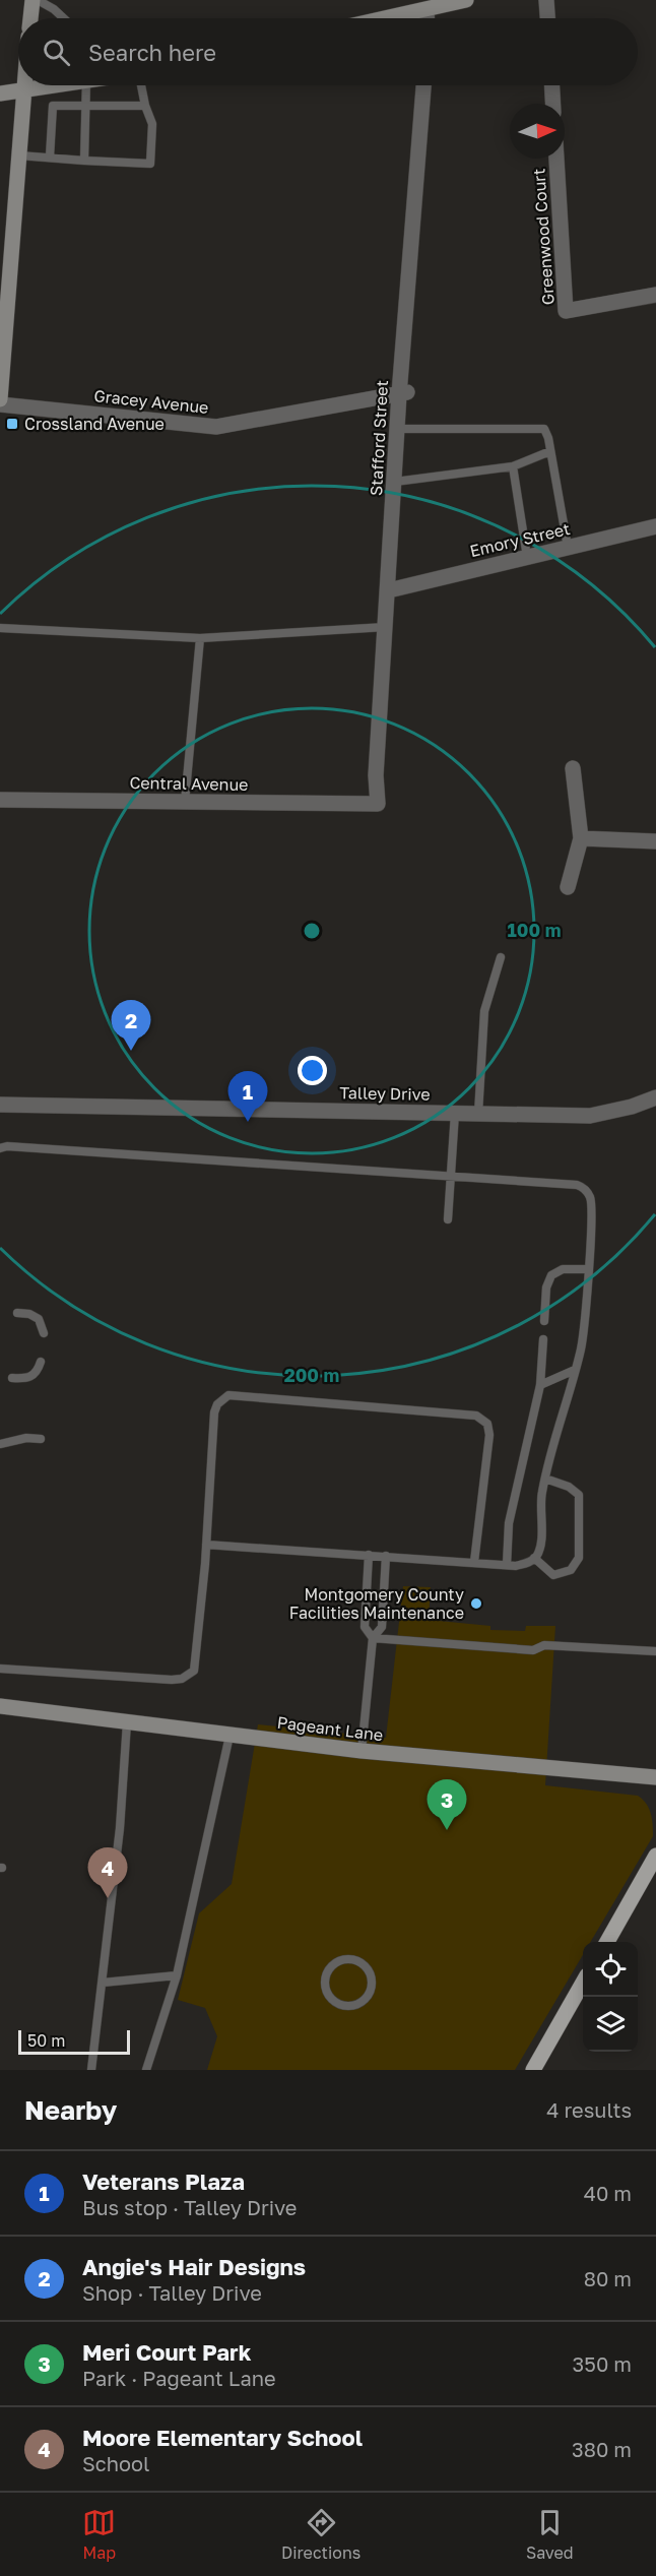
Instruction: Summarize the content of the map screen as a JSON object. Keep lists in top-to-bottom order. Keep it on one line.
{"streets":{"main road":["Pageant Lane"],"street":["Greenwood Court","Gracey Avenue","Stafford Street","Emory Street","Central Avenue","Talley Drive"]},"crossings":[["Gracey Avenue","Stafford Street"],["Stafford Street","Central Avenue"]],"places":{"transit":["Crossland Avenue"],"other":["Montgomery County Facilities Maintenance"]},"scale_bar":"50 m","north":"right","page":{"search":"Search here","pins":["2","1","3","4"],"scale":"50 m","heading":["Nearby","4 results"],"list":[{"mark":"1","name":"Veterans Plaza","note":"Bus stop · Talley Drive","value":"40 m"},{"mark":"2","name":"Angie's Hair Designs","note":"Shop · Talley Drive","value":"80 m"},{"mark":"3","name":"Meri Court Park","note":"Park · Pageant Lane","value":"350 m"},{"mark":"4","name":"Moore Elementary School","note":"School","value":"380 m"}],"nav":["Map","Directions","Saved"]},"rings":["100 m","200 m"]}
